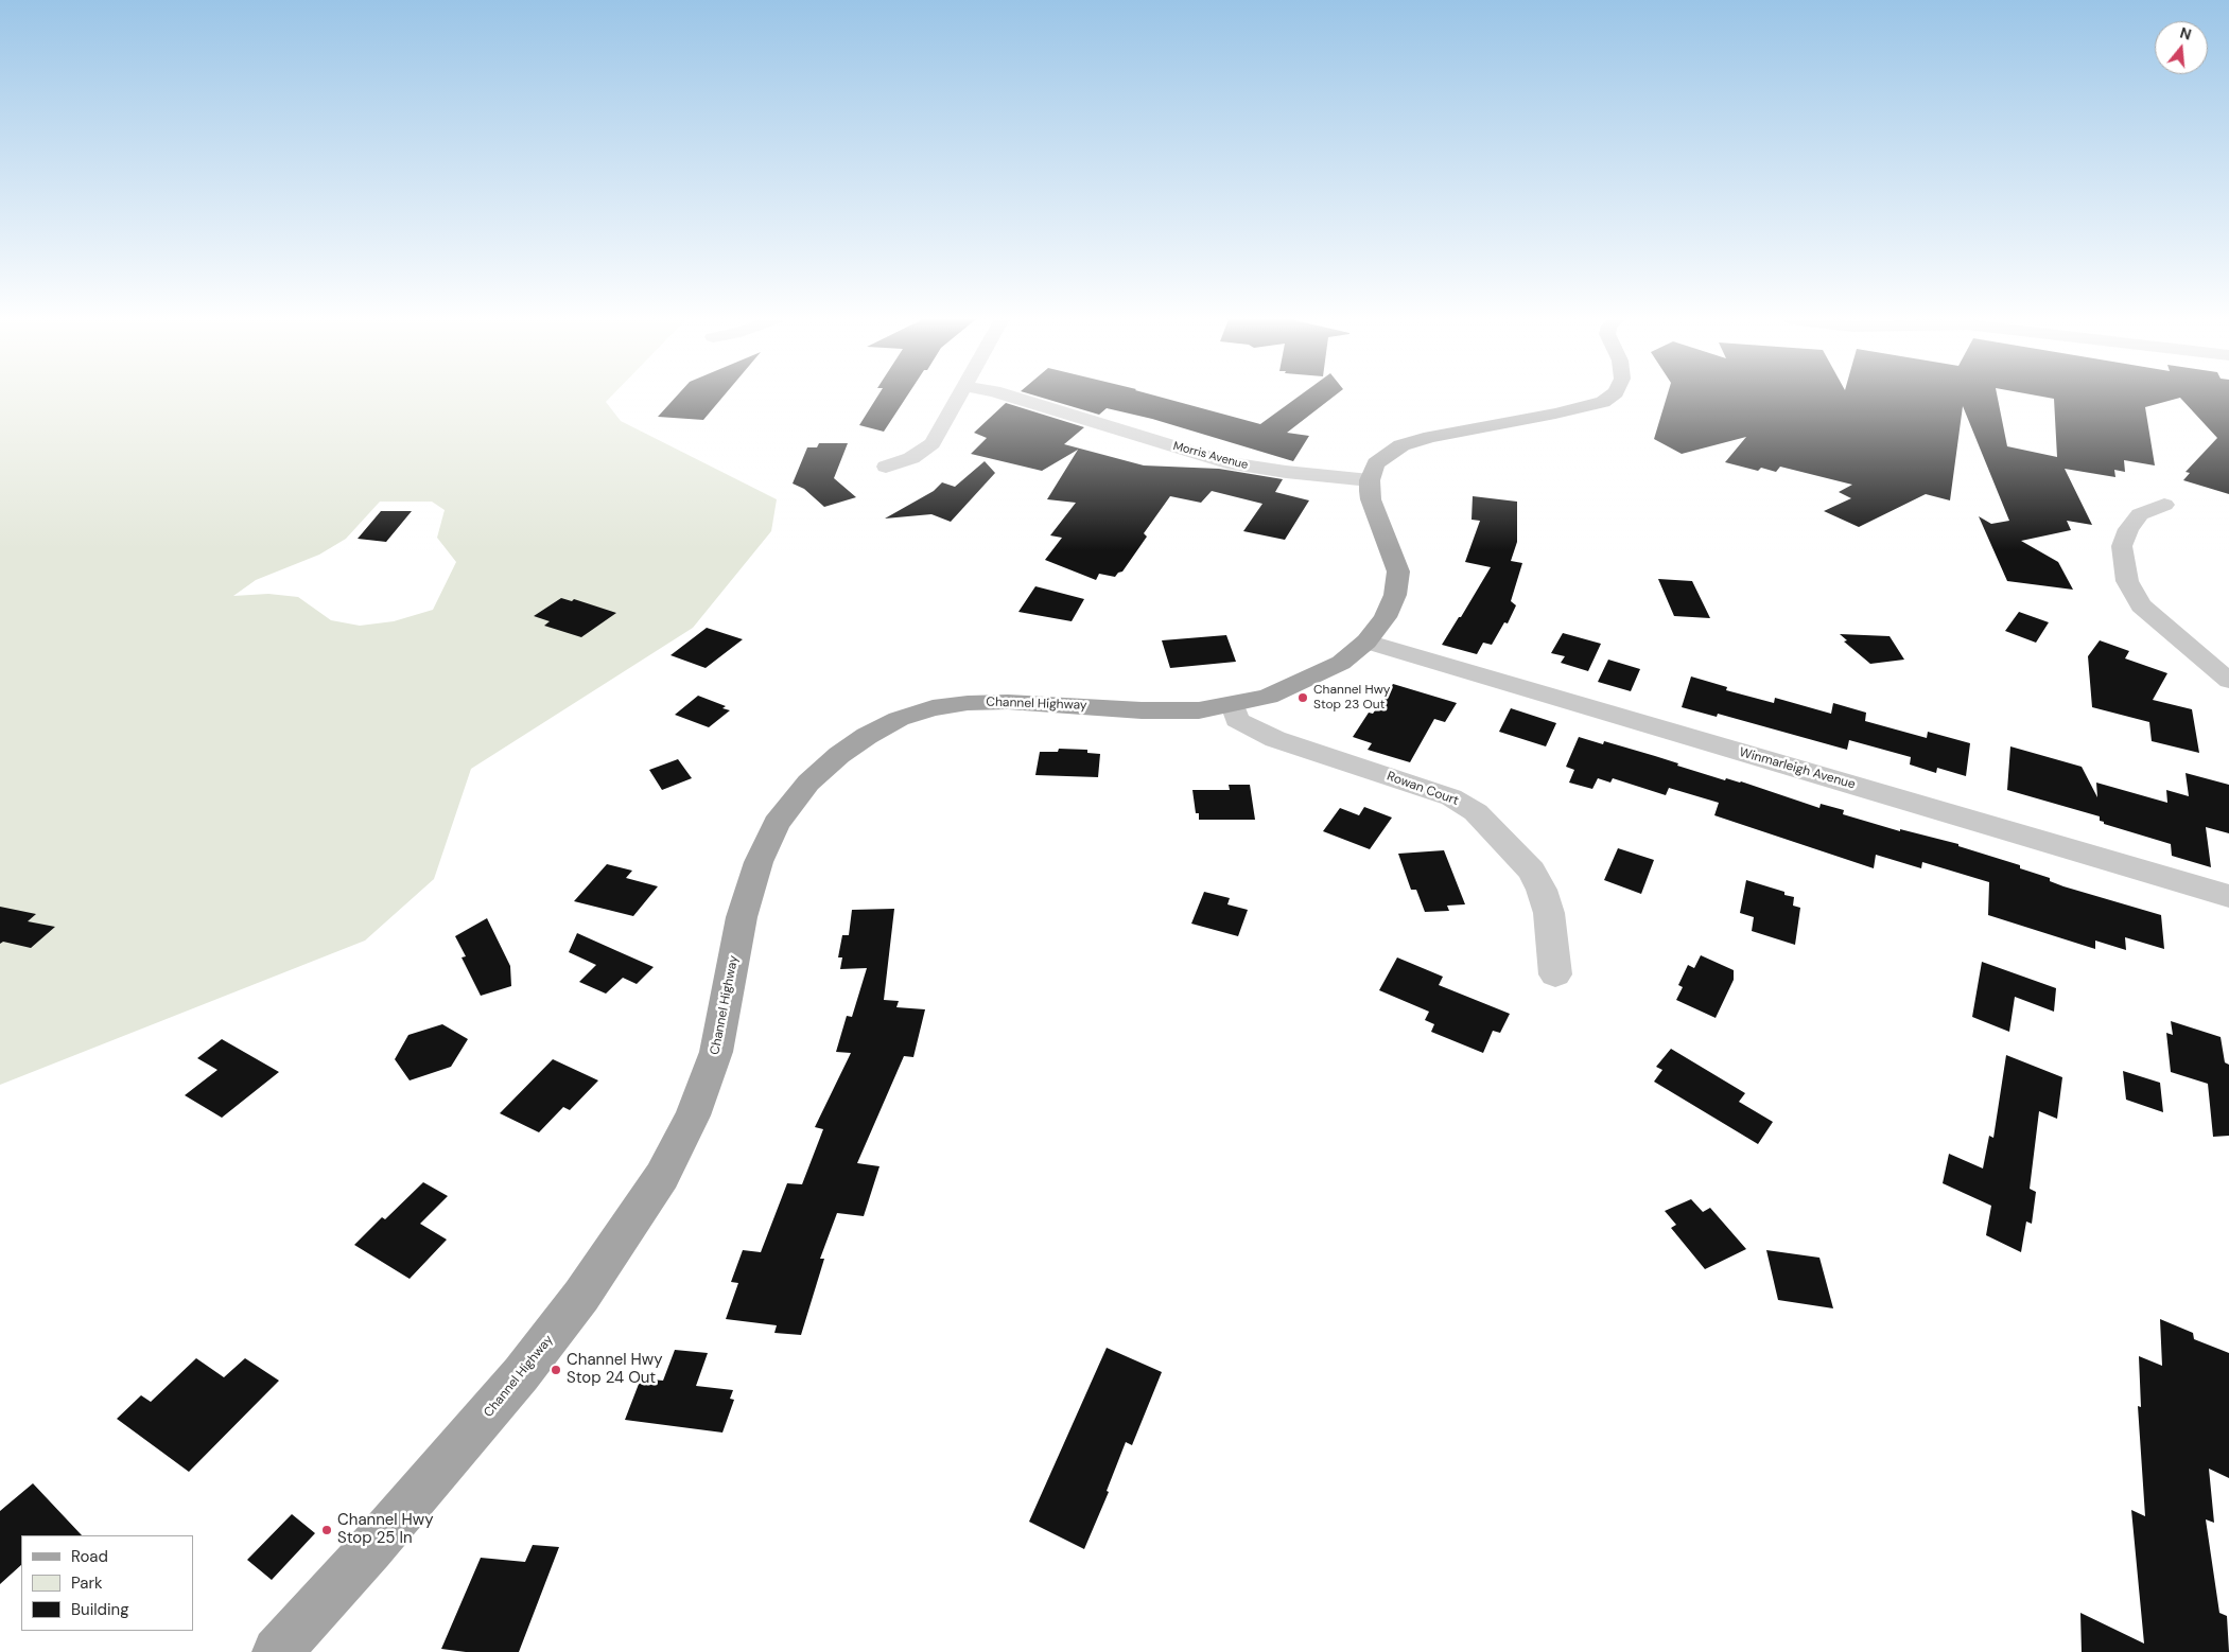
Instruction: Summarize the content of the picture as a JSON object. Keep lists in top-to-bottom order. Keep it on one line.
{"streets":{"main road":["Channel Highway"],"street":["Morris Avenue","Winmarleigh Avenue","Rowan Court"]},"crossings":[["Morris Avenue","Channel Highway"],["Channel Highway","Winmarleigh Avenue"],["Channel Highway","Rowan Court"]],"places":["Channel Hwy Stop 23 Out","Channel Hwy Stop 24 Out","Channel Hwy Stop 25 In"],"legend":["Road","Park","Building"],"north":"top"}
